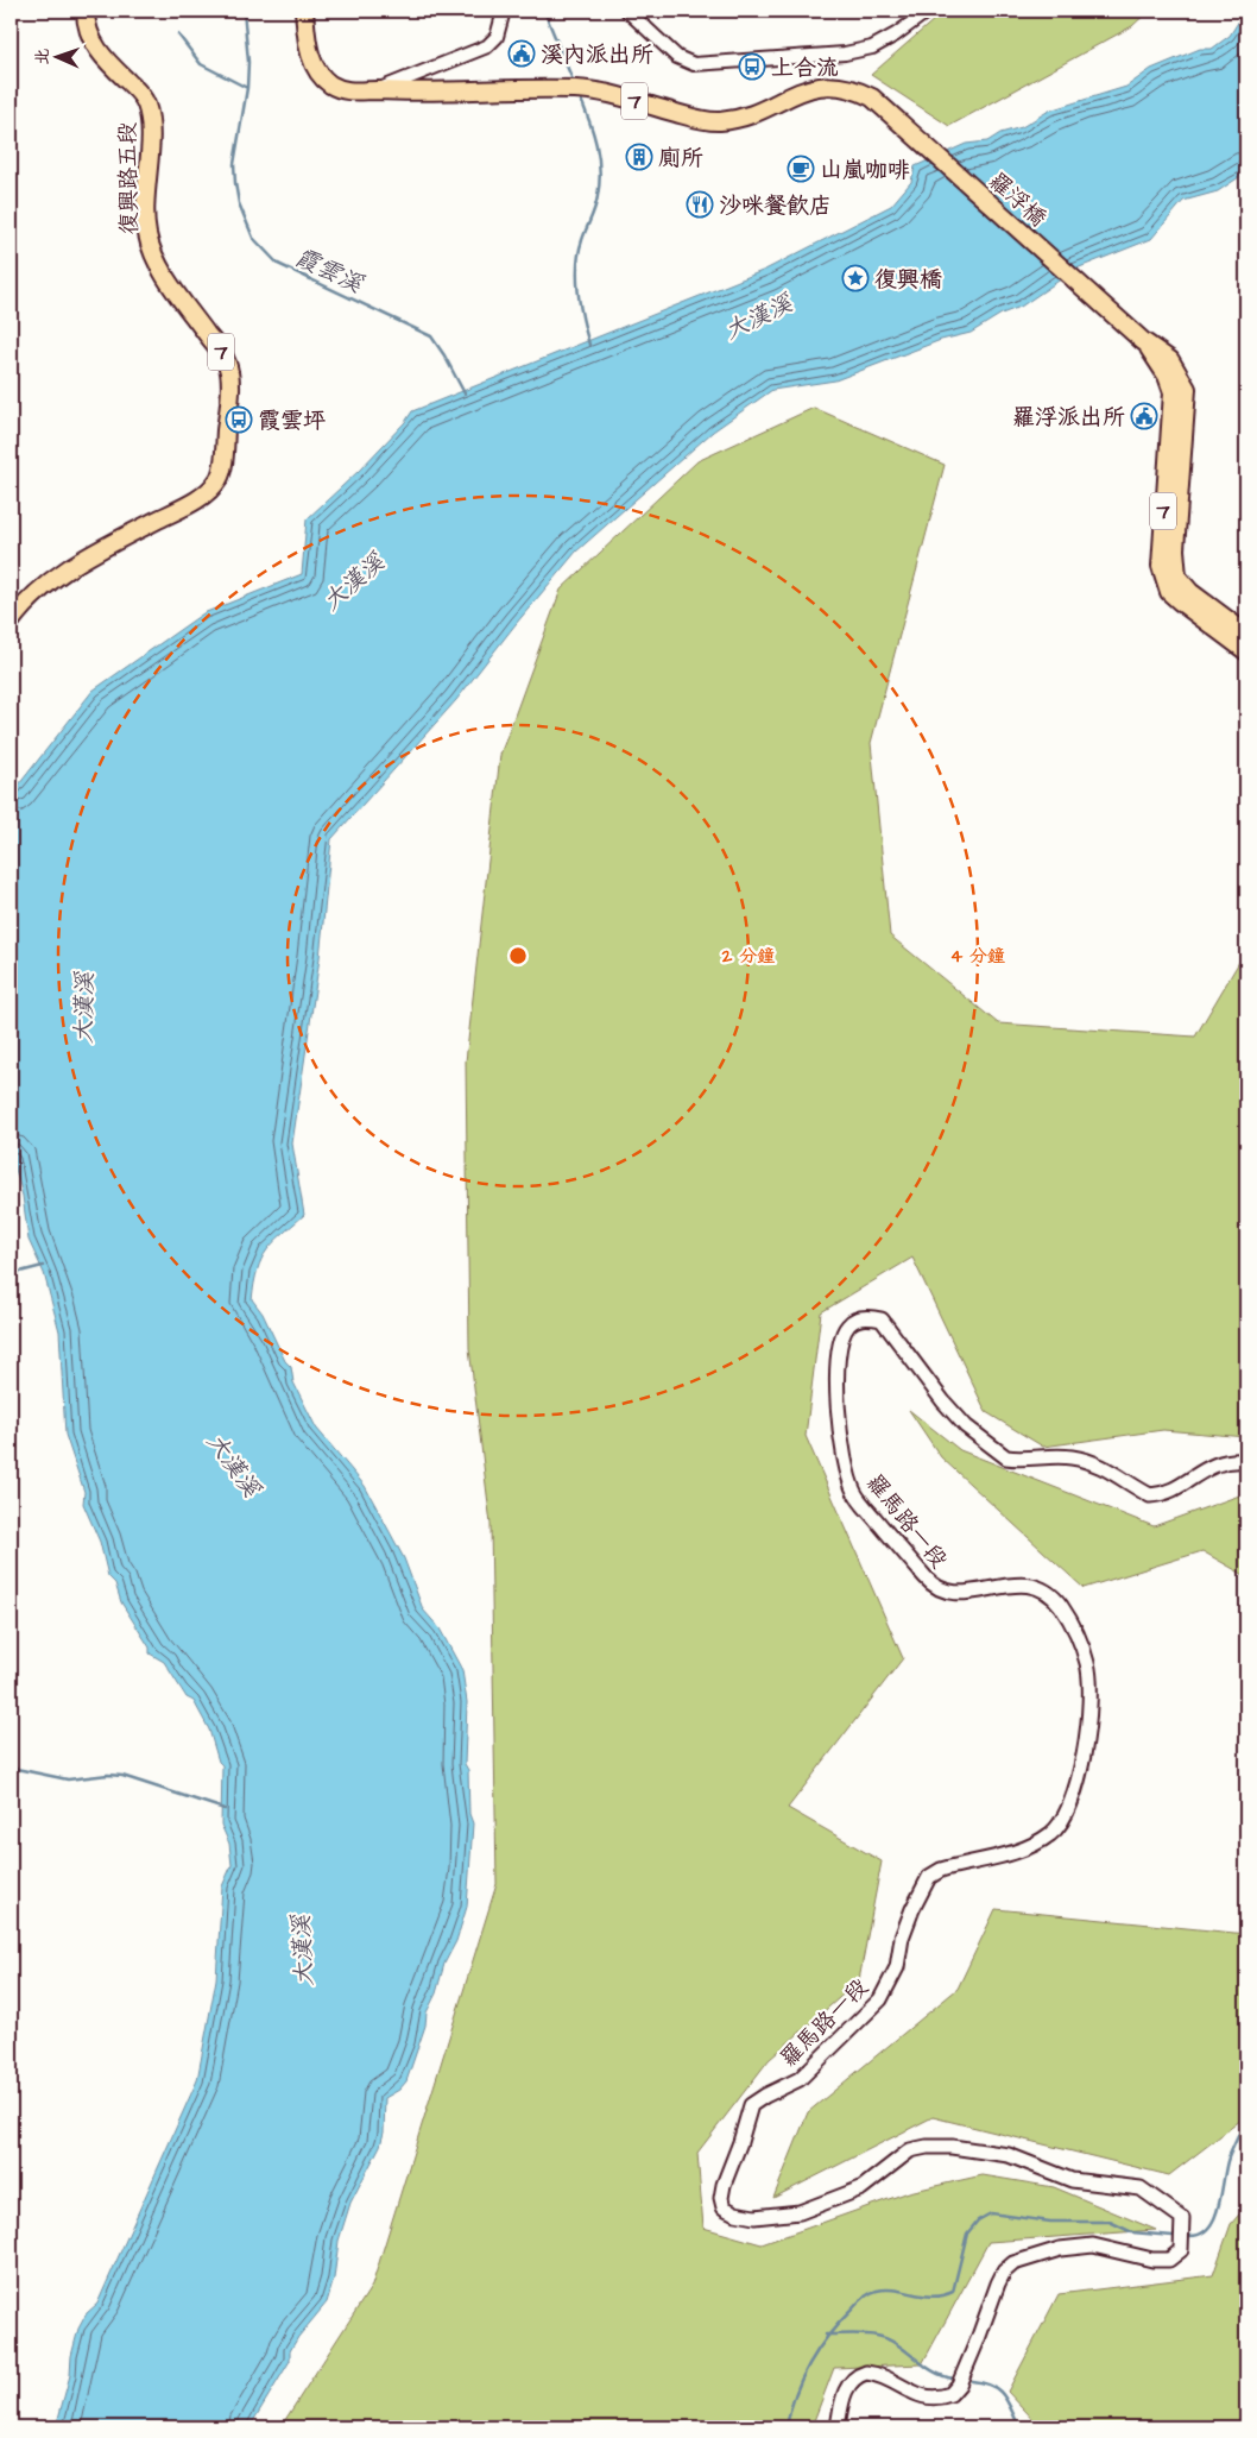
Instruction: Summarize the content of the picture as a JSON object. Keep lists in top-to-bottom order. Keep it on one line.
{"streets":{"main road":["7","復興路五段","羅浮橋","羅馬路一段"]},"crossings":[["7","羅浮橋"]],"water":["霞雲溪","大漢溪"],"places":{"public building":["溪內派出所","羅浮派出所"],"bus stop":["上合流","霞雲坪"],"building":["廁所"],"cafe":["山嵐咖啡"],"restaurant":["沙咪餐飲店"],"place":["復興橋"]},"north":"left","rings":["2 分鐘","4 分鐘"]}
